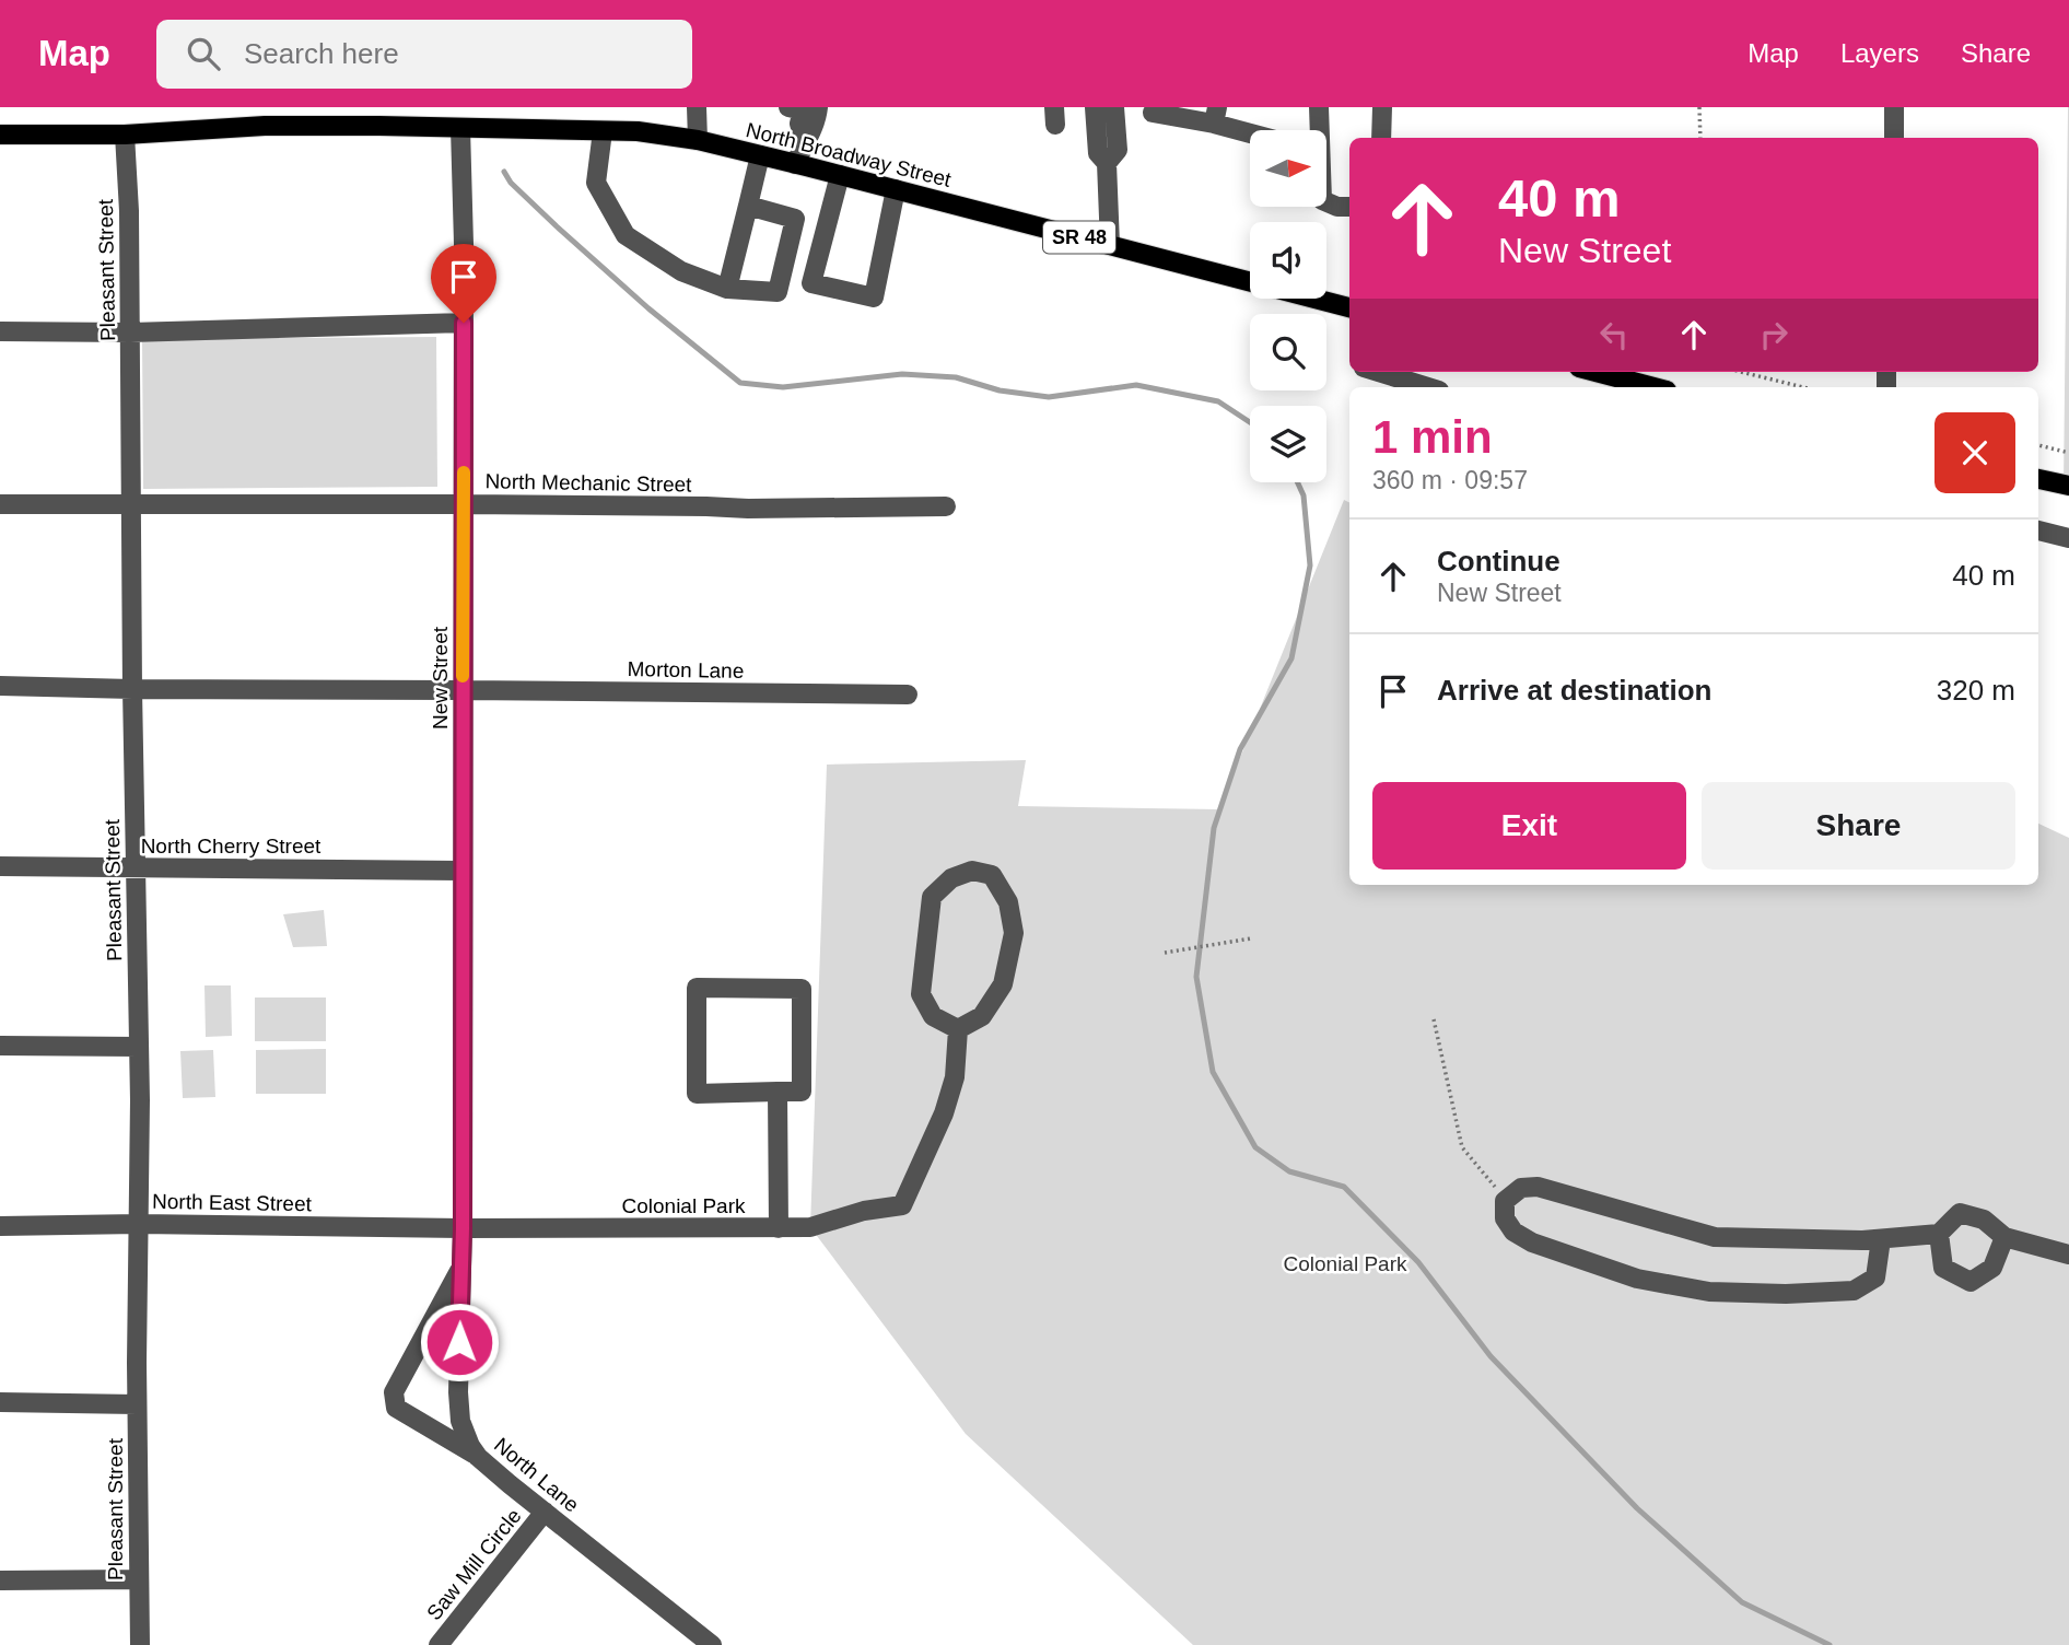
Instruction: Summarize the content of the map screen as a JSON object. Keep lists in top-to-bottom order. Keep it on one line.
{"streets":{"main road":["North Broadway Street","SR 48"],"street":["Pleasant Street","North Mechanic Street","Morton Lane","New Street","North Cherry Street","North East Street","Colonial Park","North Lane","Saw Mill Circle"]},"crossings":[["North Broadway Street","Pleasant Street"],["North Broadway Street","New Street"],["Pleasant Street","North Mechanic Street"],["Pleasant Street","Morton Lane"],["Pleasant Street","North Cherry Street"],["Pleasant Street","North East Street"],["North Mechanic Street","New Street"],["Morton Lane","New Street"],["New Street","North Cherry Street"],["New Street","North East Street"],["New Street","Colonial Park"],["New Street","North Lane"],["North East Street","Colonial Park"],["North East Street","North Lane"],["Colonial Park","North Lane"],["North Lane","Saw Mill Circle"]],"parks":["Colonial Park"],"north":"right","page":{"header":"Map","search":"Search here","nav":["Map","Layers","Share"],"turn":["40 m","New Street"],"heading":["1 min","360 m · 09:57"],"list":[{"name":"Continue","note":"New Street","value":"40 m"},{"name":"Arrive at destination","value":"320 m"}],"buttons":["Exit","Share"]}}
